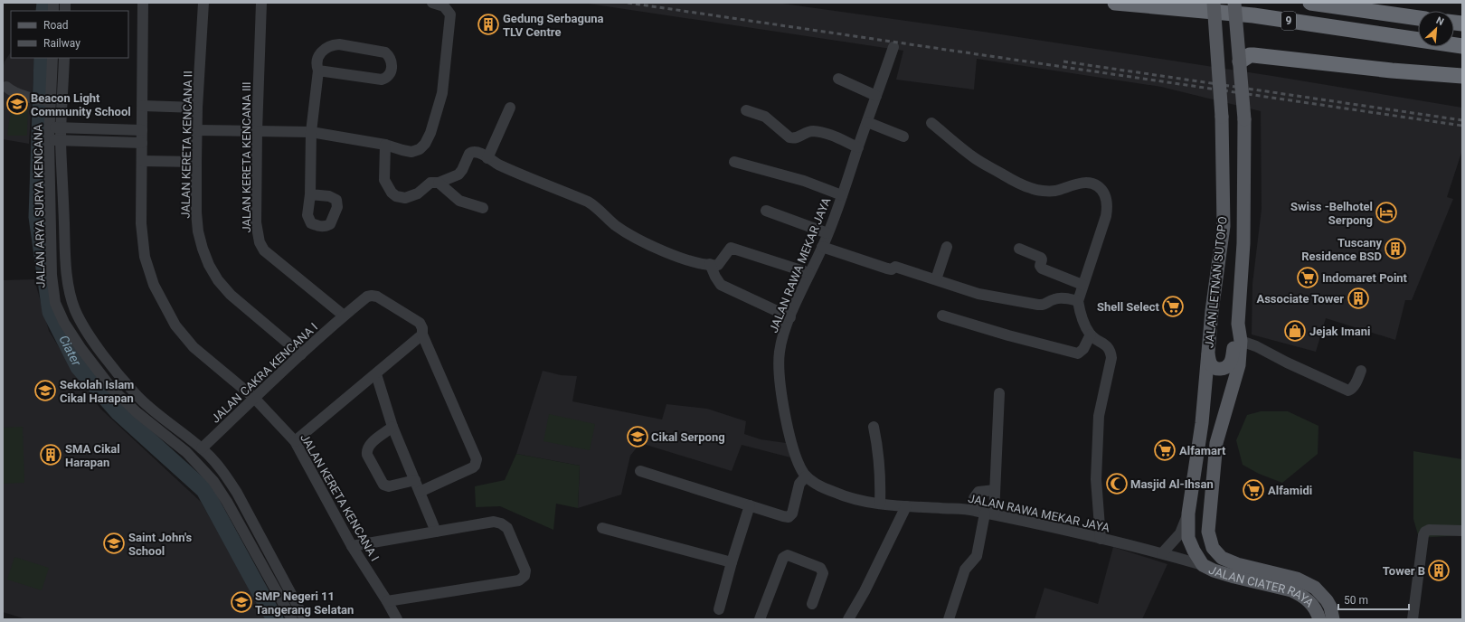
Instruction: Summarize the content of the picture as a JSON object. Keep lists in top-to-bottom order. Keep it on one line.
{"streets":{"highway":["9"],"main road":["JALAN LETNAN SUTOPO","JALAN CIATER RAYA"],"street":["JALAN KERETA KENCANA II","JALAN KERETA KENCANA III","JALAN ARYA SURYA KENCANA","JALAN RAWA MEKAR JAYA","JALAN CAKRA KENCANA I","JALAN KERETA KENCANA I"]},"crossings":[["JALAN KERETA KENCANA II","JALAN CAKRA KENCANA I"],["JALAN KERETA KENCANA III","JALAN CAKRA KENCANA I"],["JALAN ARYA SURYA KENCANA","JALAN CAKRA KENCANA I"],["JALAN RAWA MEKAR JAYA","JALAN CIATER RAYA"],["JALAN LETNAN SUTOPO","JALAN CIATER RAYA"],["JALAN CAKRA KENCANA I","JALAN KERETA KENCANA I"]],"water":["Ciater"],"places":{"building":["Gedung Serbaguna TLV Centre","Tuscany Residence BSD","Associate Tower","SMA Cikal Harapan","Tower B"],"school or university":["Beacon Light Community School","Sekolah Islam Cikal Harapan","Cikal Serpong","Saint John's School","SMP Negeri 11 Tangerang Selatan"],"hotel":["Swiss -Belhotel Serpong"],"supermarket":["Indomaret Point","Shell Select","Alfamart","Alfamidi"],"shop":["Jejak Imani"],"mosque":["Masjid Al-Ihsan"]},"legend":["Road","Railway"],"scale_bar":"50 m","north":"top right"}
